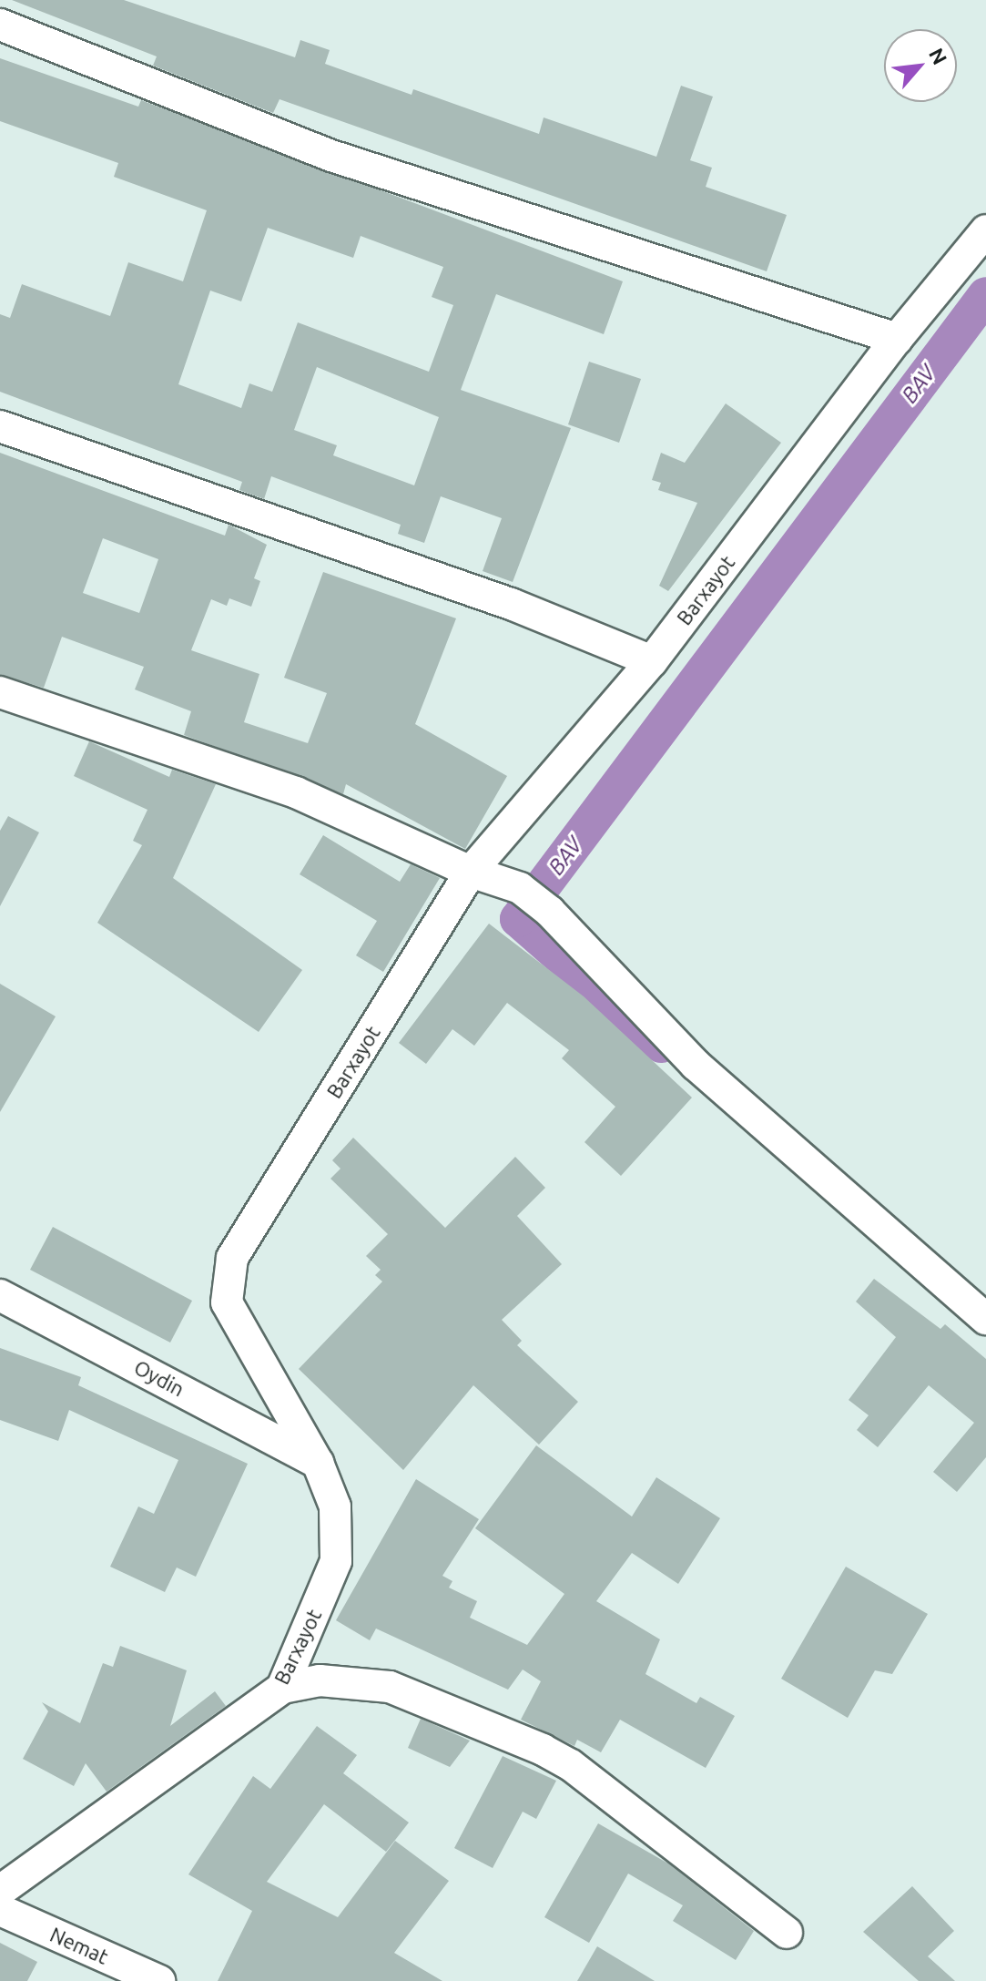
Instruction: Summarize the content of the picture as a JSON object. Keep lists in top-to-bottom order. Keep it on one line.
{"streets":{"street":["Barxayot","Oydin","Nemat"]},"crossings":[["Barxayot","Oydin"]],"water":["BAV"],"north":"top right"}
